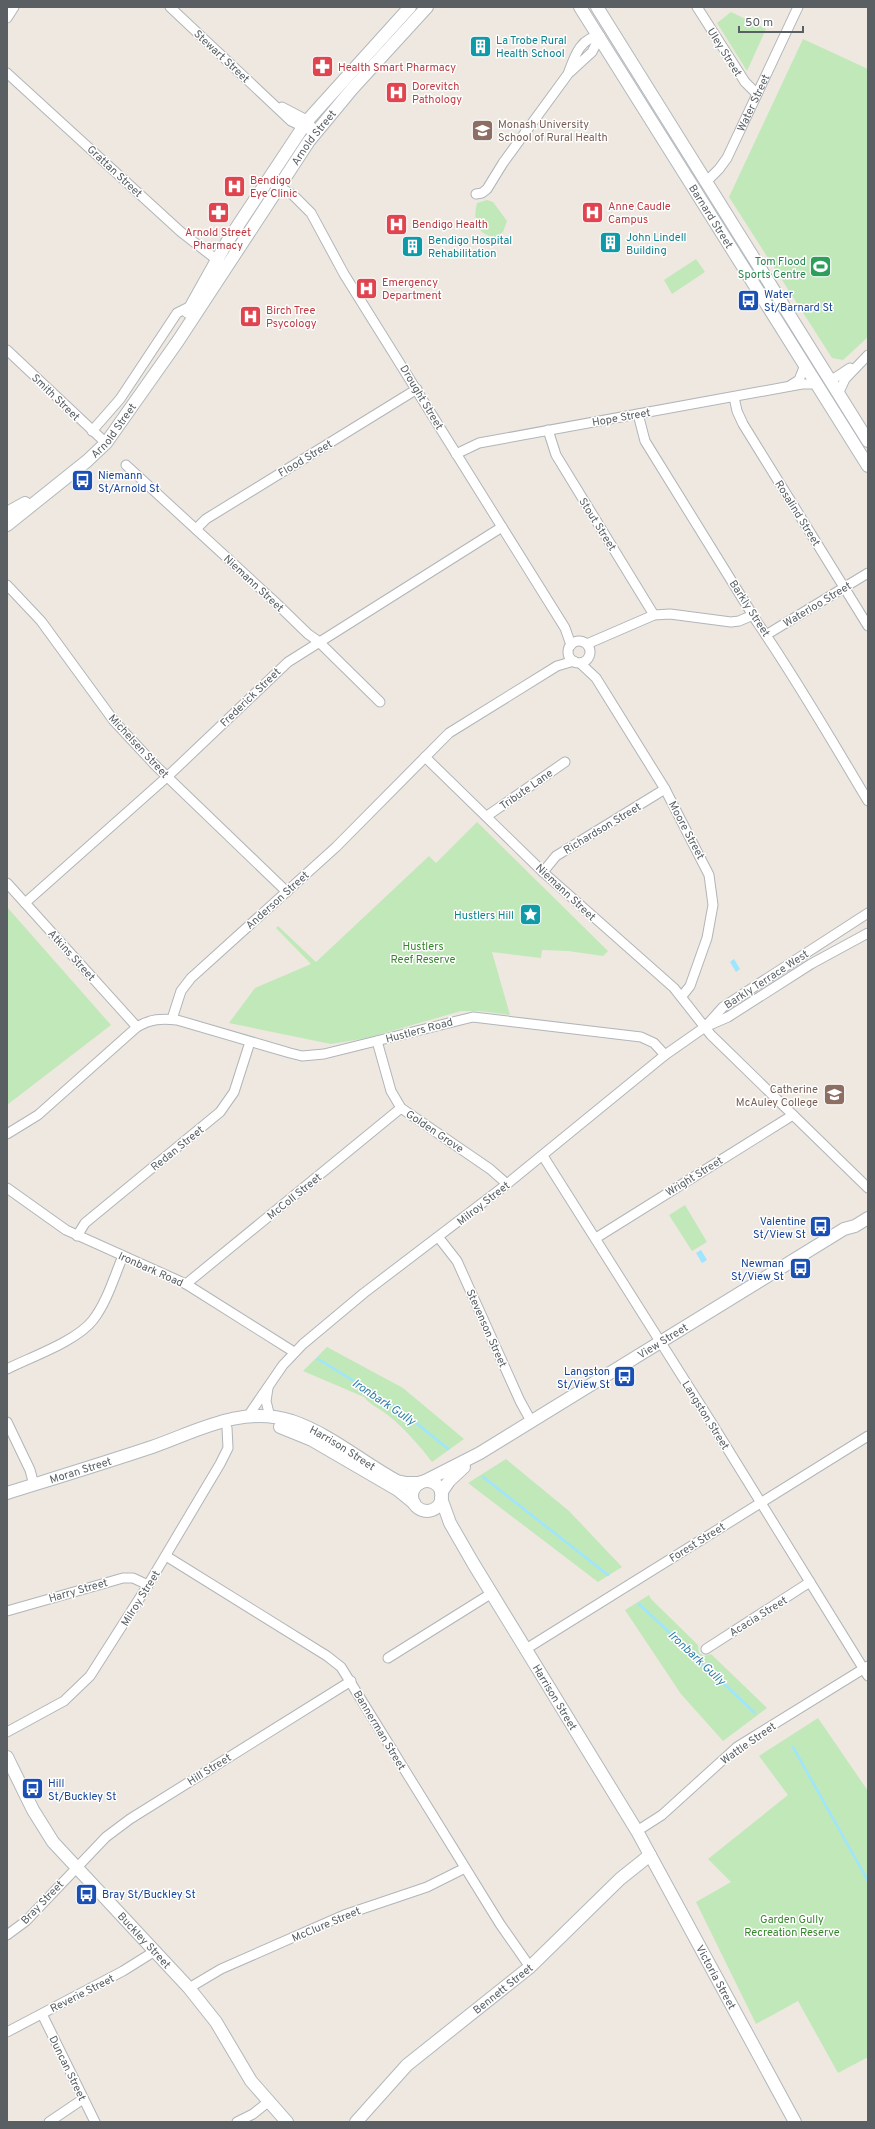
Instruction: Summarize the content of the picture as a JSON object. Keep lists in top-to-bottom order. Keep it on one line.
{"streets":{"street":["Uley Street","Stewart Street","Water Street","Arnold Street","Grattan Street","Barnard Street","Smith Street","Drought Street","Hope Street","Flood Street","Rosalind Street","Stout Street","Niemann Street","Waterloo Street","Barkly Street","Frederick Street","Michelsen Street","Tribute Lane","Richardson Street","Moore Street","Anderson Street","Atkins Street","Barkly Terrace West","Hustlers Road","Golden Grove","Redan Street","Wright Street","McColl Street","Milroy Street","Ironbark Road","Stevenson Street","View Street","Langston Street","Harrison Street","Moran Street","Forest Street","Harry Street","Acacia Street","Bannerman Street","Wattle Street","Hill Street","Bray Street","McClure Street","Buckley Street","Victoria Street","Bennett Street","Reverie Street","Duncan Street"]},"crossings":[["Uley Street","Water Street"],["Stewart Street","Arnold Street"],["Water Street","Barnard Street"],["Arnold Street","Grattan Street"],["Arnold Street","Smith Street"],["Arnold Street","Drought Street"],["Barnard Street","Hope Street"],["Drought Street","Hope Street"],["Drought Street","Flood Street"],["Drought Street","Frederick Street"],["Drought Street","Moore Street"],["Drought Street","Anderson Street"],["Hope Street","Rosalind Street"],["Hope Street","Stout Street"],["Hope Street","Barkly Street"],["Flood Street","Niemann Street"],["Rosalind Street","Waterloo Street"],["Niemann Street","Frederick Street"],["Niemann Street","Tribute Lane"],["Niemann Street","Richardson Street"],["Niemann Street","Moore Street"],["Niemann Street","Anderson Street"],["Niemann Street","Barkly Terrace West"],["Niemann Street","Wright Street"],["Niemann Street","Milroy Street"],["Waterloo Street","Barkly Street"],["Frederick Street","Michelsen Street"],["Frederick Street","Atkins Street"],["Michelsen Street","Anderson Street"],["Richardson Street","Moore Street"],["Moore Street","Anderson Street"],["Anderson Street","Hustlers Road"],["Barkly Terrace West","Milroy Street"],["Hustlers Road","Golden Grove"],["Hustlers Road","Redan Street"],["Hustlers Road","Milroy Street"],["Golden Grove","McColl Street"],["Golden Grove","Milroy Street"],["Redan Street","Ironbark Road"],["Wright Street","Langston Street"],["McColl Street","Ironbark Road"],["Milroy Street","Ironbark Road"],["Milroy Street","Stevenson Street"],["Milroy Street","Langston Street"],["Milroy Street","Moran Street"],["Milroy Street","Harry Street"],["Milroy Street","Bannerman Street"],["Stevenson Street","View Street"],["View Street","Langston Street"],["View Street","Harrison Street"],["Langston Street","Forest Street"],["Langston Street","Acacia Street"],["Langston Street","Wattle Street"],["Harrison Street","Moran Street"],["Harrison Street","Forest Street"],["Harrison Street","Wattle Street"],["Harrison Street","Victoria Street"],["Bannerman Street","Hill Street"],["Bannerman Street","McClure Street"],["Bannerman Street","Bennett Street"],["Wattle Street","Victoria Street"],["Hill Street","Bray Street"],["Hill Street","Buckley Street"],["Bray Street","Buckley Street"],["McClure Street","Buckley Street"],["Buckley Street","Reverie Street"],["Victoria Street","Bennett Street"],["Reverie Street","Duncan Street"]],"water":["Ironbark Gully"],"parks":["Hustlers Reef Reserve","Garden Gully Recreation Reserve"],"places":{"building":["La Trobe Rural Health School","John Lindell Building","Bendigo Hospital Rehabilitation"],"pharmacy":["Health Smart Pharmacy","Arnold Street Pharmacy"],"hospital":["Dorevitch Pathology","Bendigo Eye Clinic","Anne Caudle Campus","Bendigo Health","Emergency Department","Birch Tree Psycology"],"school or university":["Monash University School of Rural Health","Catherine McAuley College"],"sports":["Tom Flood Sports Centre"],"bus stop":["Water St/Barnard St","Niemann St/Arnold St","Valentine St/View St","Newman St/View St","Langston St/View St","Hill St/Buckley St","Bray St/Buckley St"],"place":["Hustlers Hill"]},"scale_bar":"50 m"}
